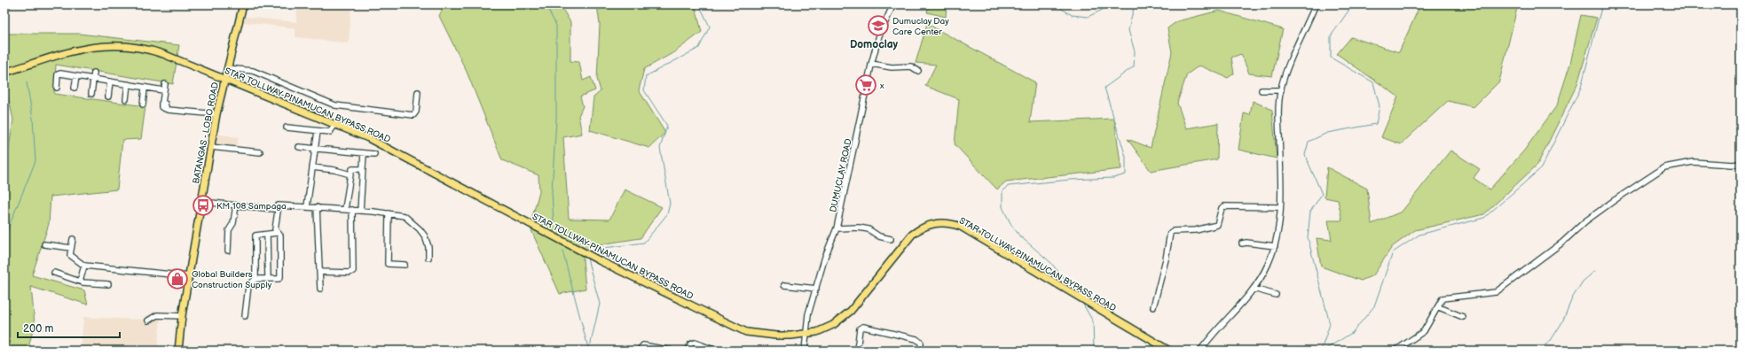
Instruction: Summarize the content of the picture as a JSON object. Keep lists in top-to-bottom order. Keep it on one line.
{"streets":{"main road":["STAR TOLLWAY-PINAMUCAN BYPASS ROAD","BATANGAS - LOBO ROAD"],"street":["DUMUCLAY ROAD"]},"crossings":[["STAR TOLLWAY-PINAMUCAN BYPASS ROAD","BATANGAS - LOBO ROAD"],["STAR TOLLWAY-PINAMUCAN BYPASS ROAD","DUMUCLAY ROAD"]],"districts":["Domoclay"],"places":{"school or university":["Dumuclay Day Care Center"],"supermarket":["x"],"bus stop":["KM 108 Sampaga"],"shop":["Global Builders Construction Supply"]},"scale_bar":"200 m"}
